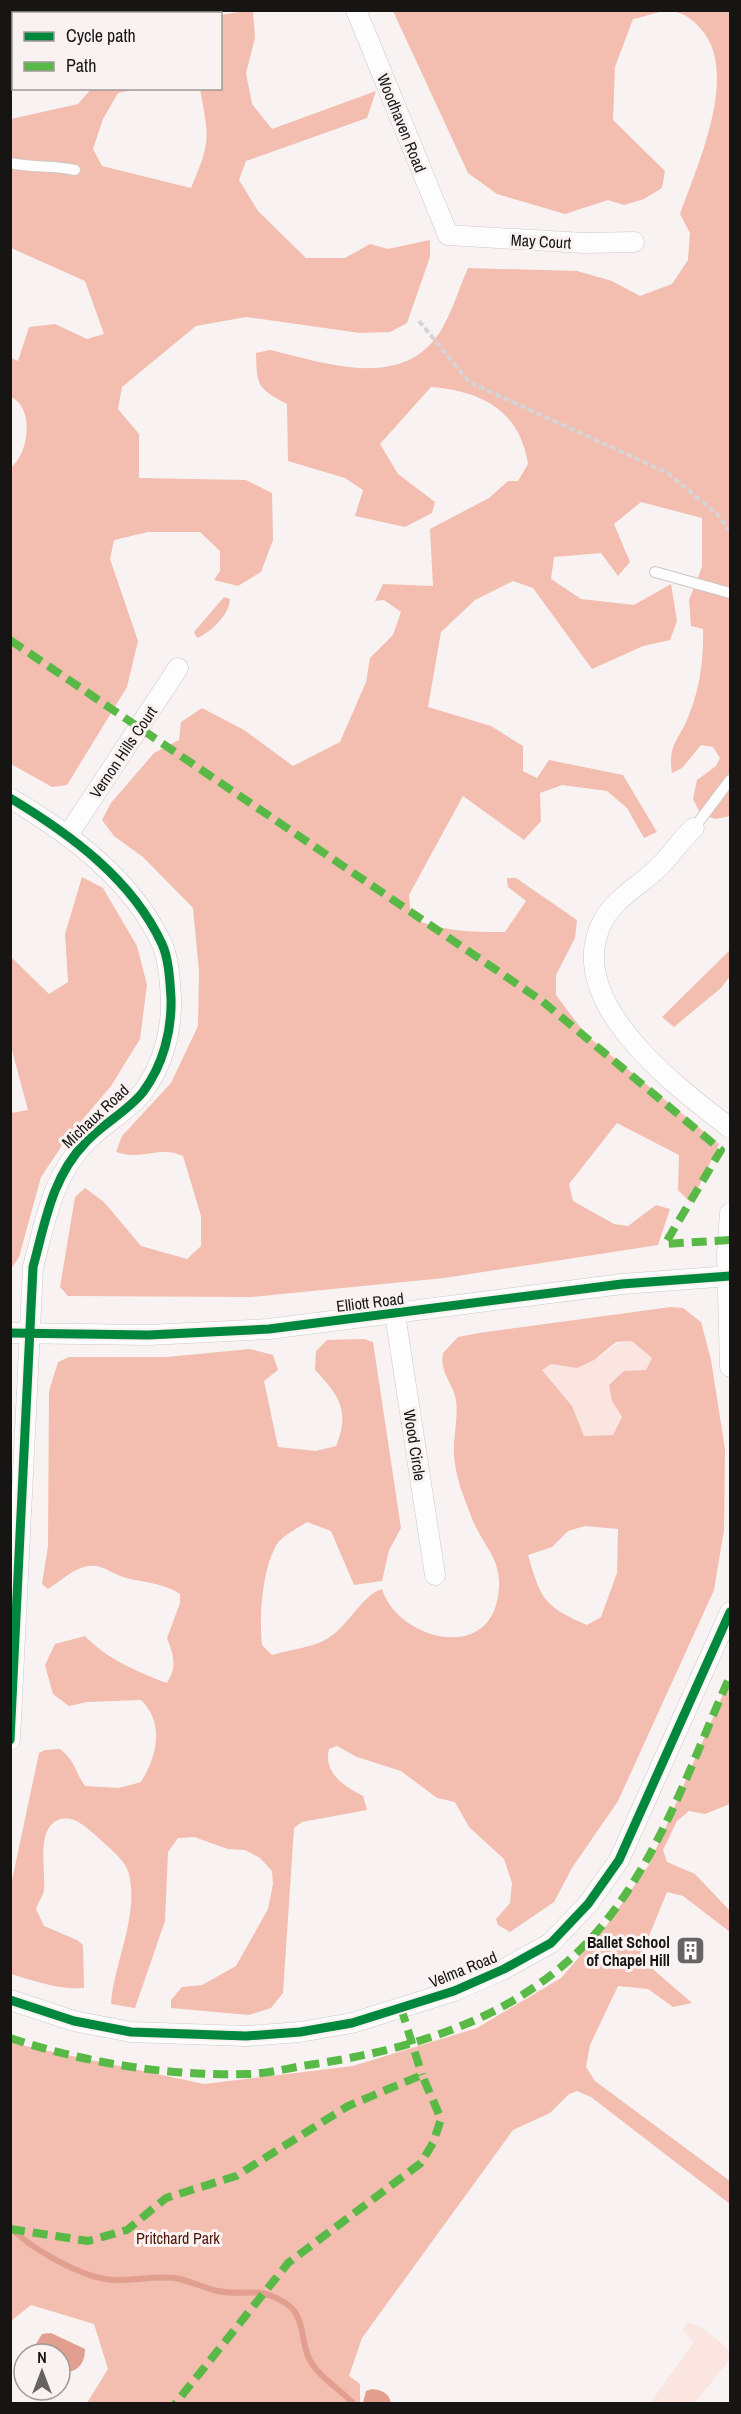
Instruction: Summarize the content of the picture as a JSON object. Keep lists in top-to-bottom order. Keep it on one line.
{"streets":{"street":["Woodhaven Road","May Court","Vernon Hills Court","Michaux Road","Elliott Road","Wood Circle","Velma Road"]},"crossings":[["Woodhaven Road","May Court"],["Vernon Hills Court","Michaux Road"],["Michaux Road","Elliott Road"],["Elliott Road","Wood Circle"]],"parks":["Pritchard Park"],"places":{"building":["Ballet School of Chapel Hill"]},"legend":["Cycle path","Path"],"north":"top"}
